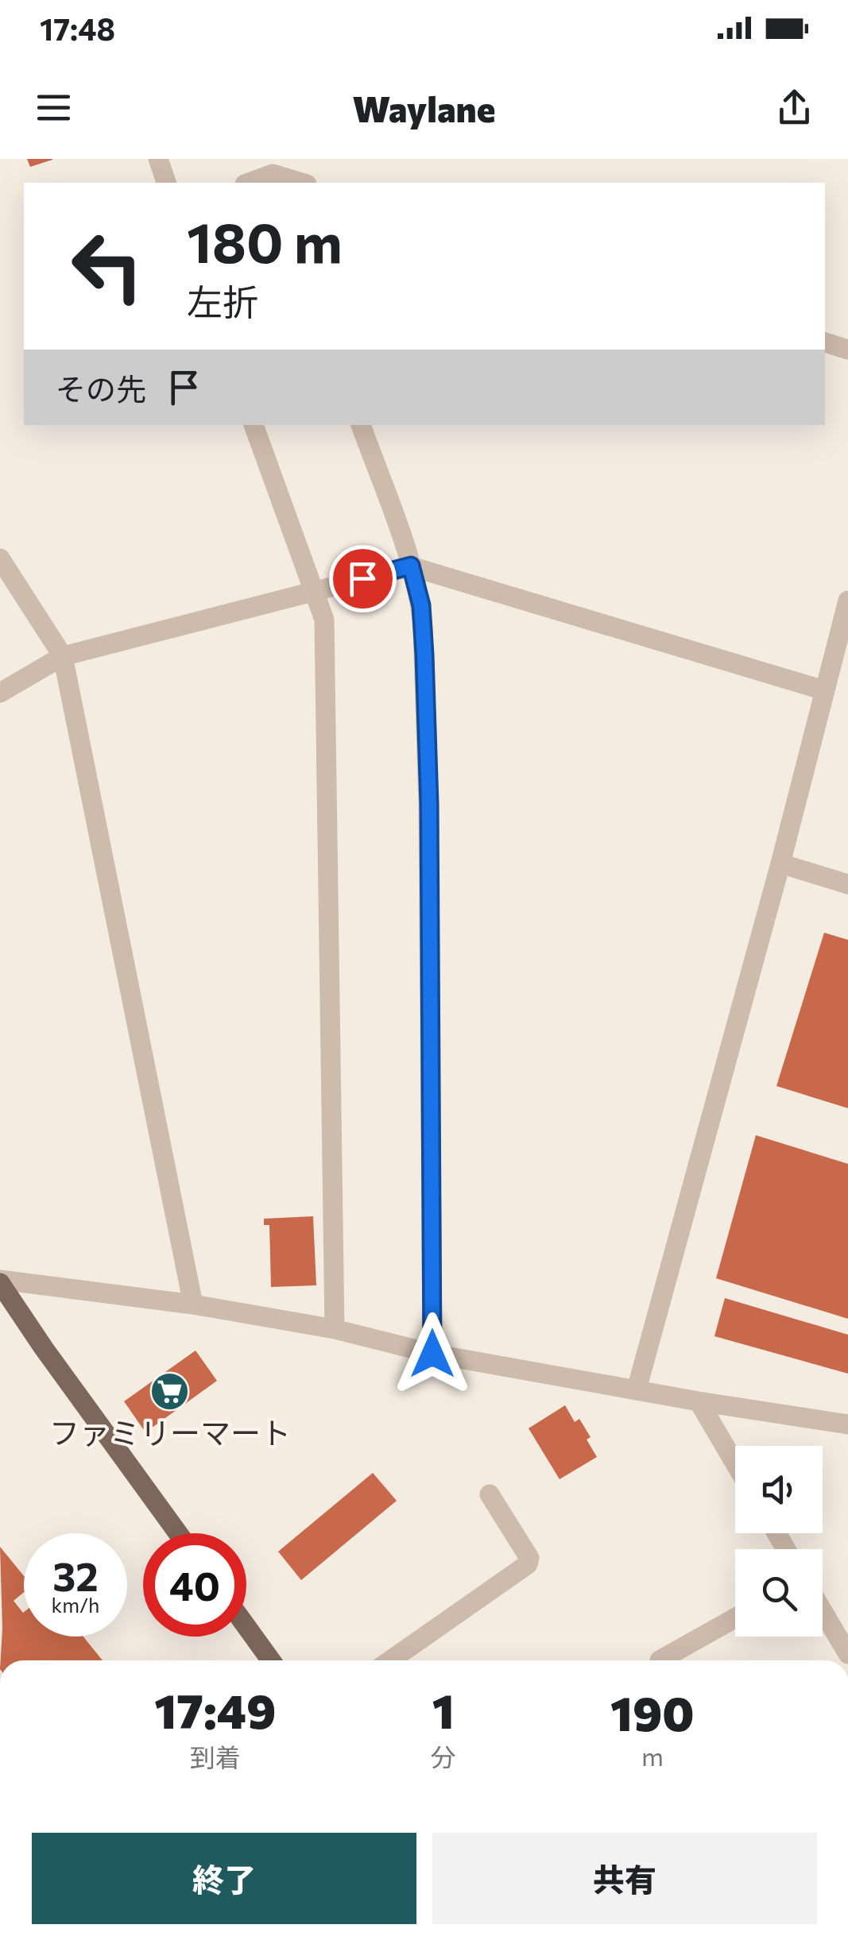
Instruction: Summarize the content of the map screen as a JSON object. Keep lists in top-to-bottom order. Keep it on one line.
{"places":{"supermarket":["ファミリーマート"]},"page":{"status":"17:48","header":"Waylane","turn":["180 m","左折"],"then":"その先","speed":"32 km/h","limit":"40","eta":["17:49","到着","1","分","190","m"],"buttons":["終了","共有"]}}
